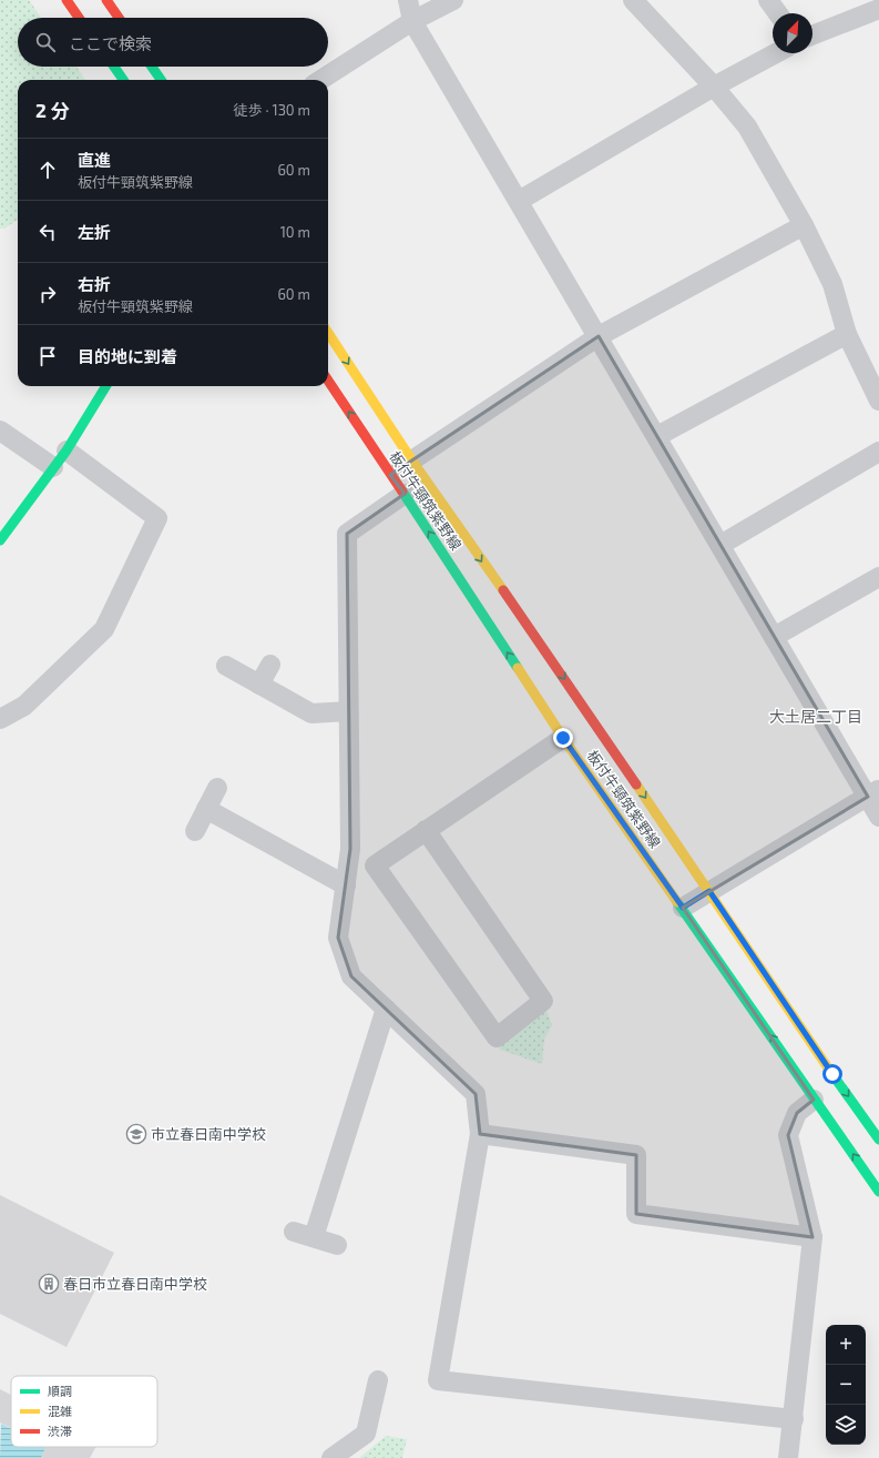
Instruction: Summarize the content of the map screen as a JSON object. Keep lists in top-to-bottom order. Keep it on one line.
{"streets":{"main road":["板付牛頸筑紫野線"]},"districts":["大土居二丁目"],"places":{"school or university":["市立春日南中学校"],"building":["春日市立春日南中学校"]},"legend":["順調","混雑","渋滞"],"north":"top right","page":{"search":"ここで検索","heading":["2 分","徒歩 · 130 m"],"list":[["直進","板付牛頸筑紫野線","60 m"],["左折","10 m"],["右折","板付牛頸筑紫野線","60 m"],"目的地に到着"],"map_buttons":["+","−"]}}
